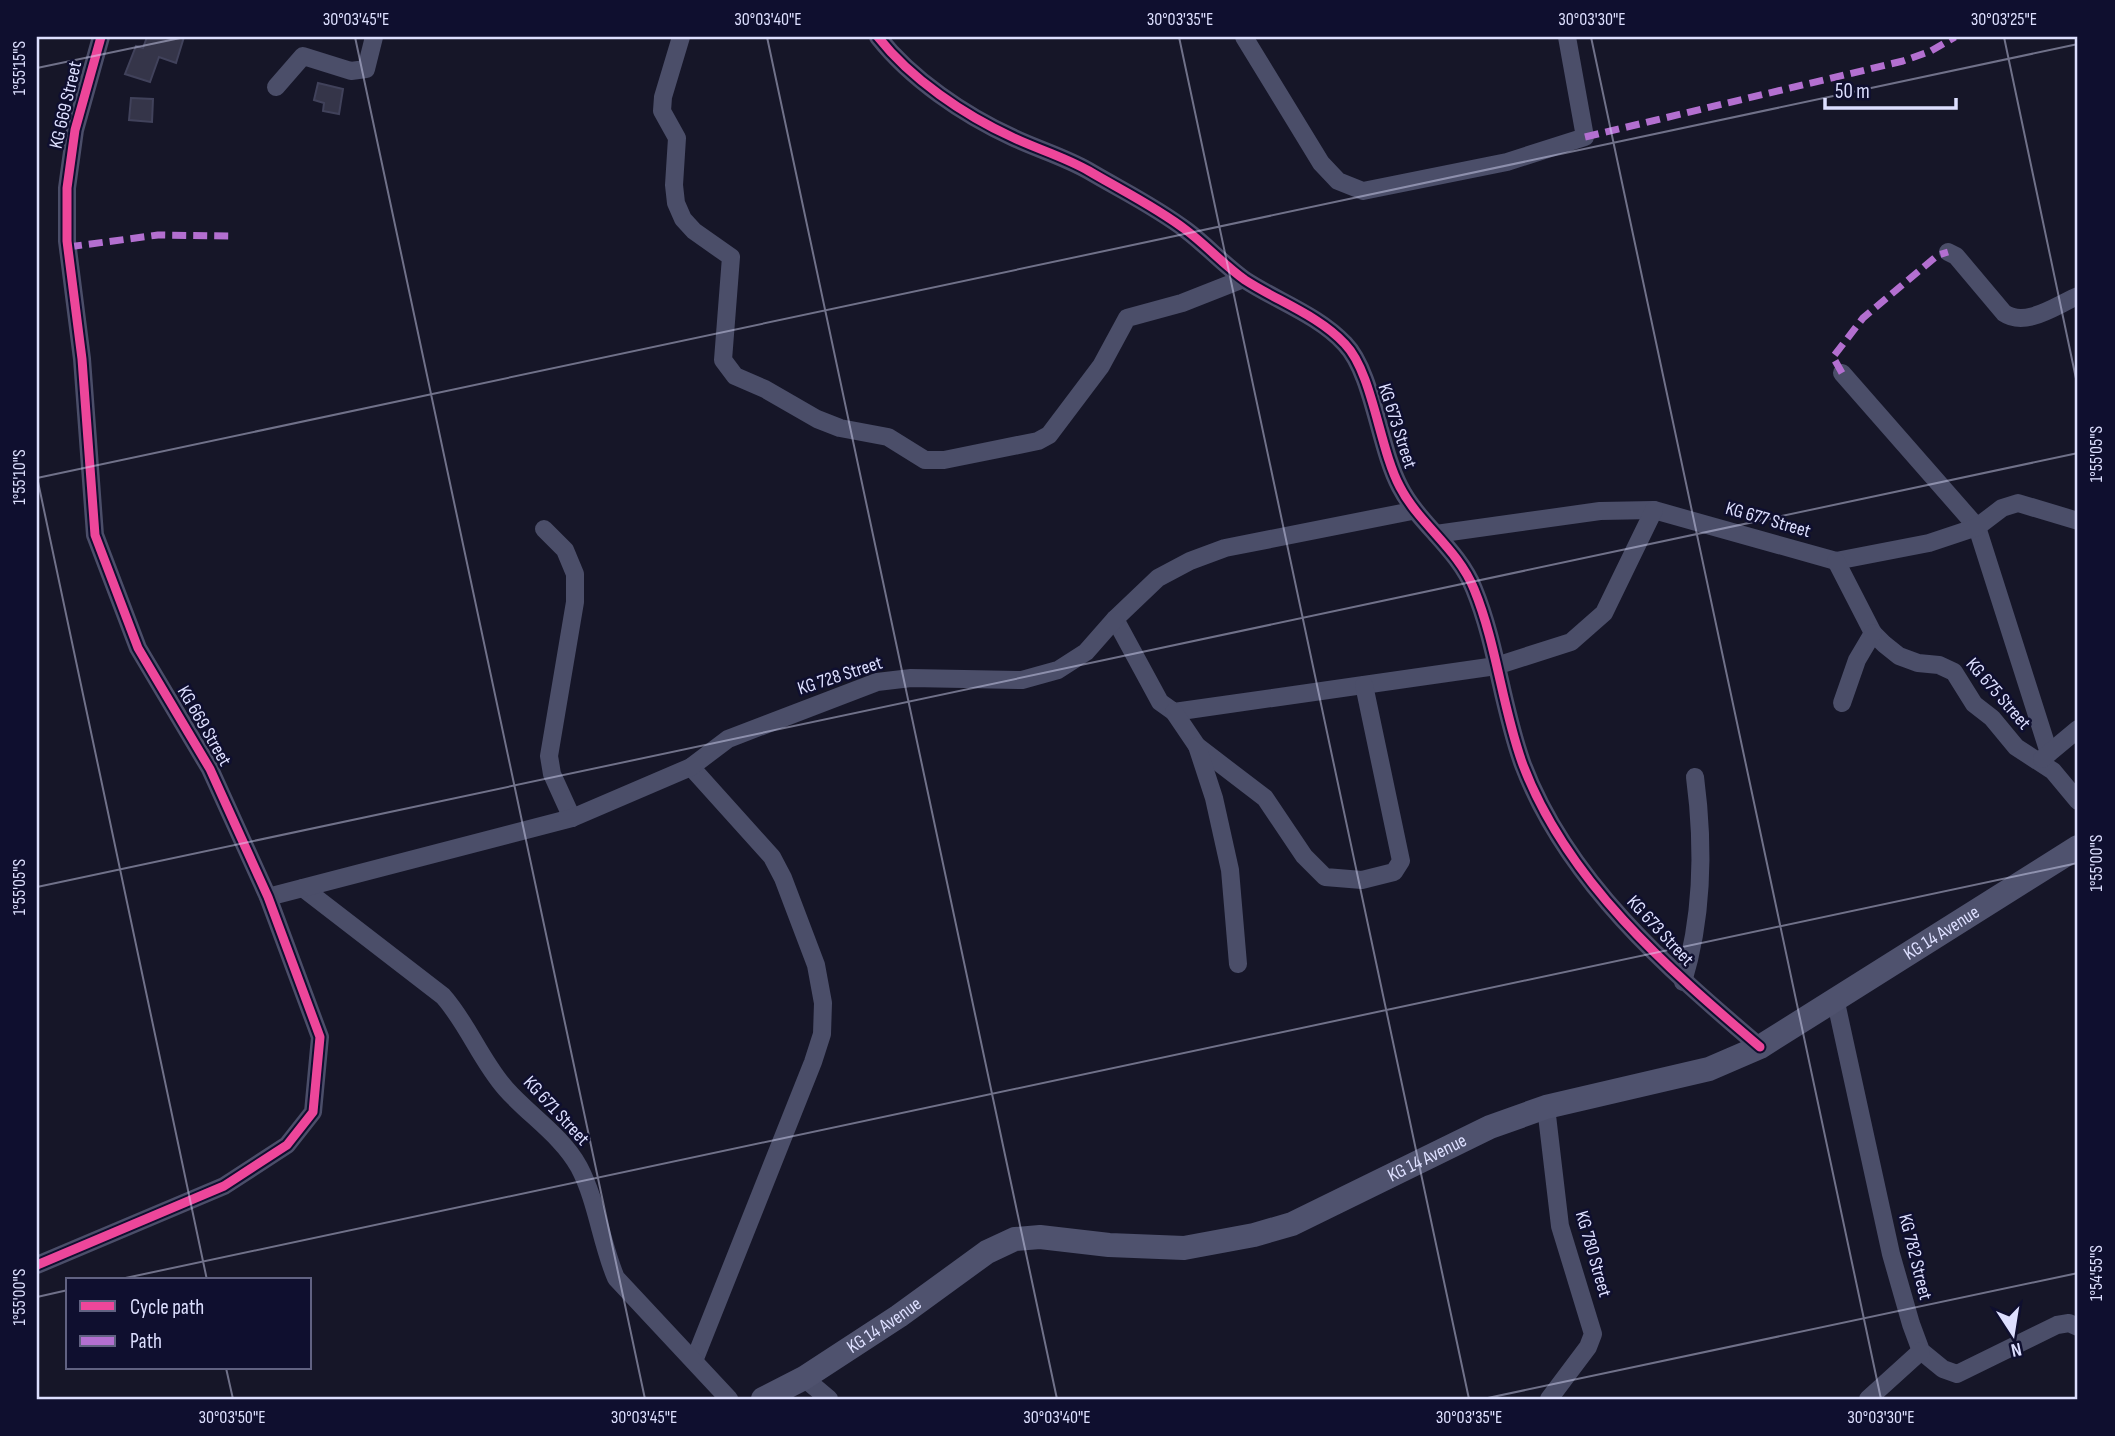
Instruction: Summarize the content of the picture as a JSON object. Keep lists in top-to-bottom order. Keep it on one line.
{"streets":{"main road":["KG 14 Avenue"],"street":["KG 669 Street","KG 673 Street","KG 677 Street","KG 728 Street","KG 675 Street","KG 671 Street","KG 780 Street","KG 782 Street"]},"crossings":[["KG 669 Street","KG 728 Street"],["KG 673 Street","KG 677 Street"],["KG 673 Street","KG 728 Street"],["KG 673 Street","KG 14 Avenue"],["KG 677 Street","KG 675 Street"],["KG 728 Street","KG 671 Street"],["KG 14 Avenue","KG 780 Street"],["KG 14 Avenue","KG 782 Street"]],"legend":["Cycle path","Path"],"scale_bar":"50 m","north":"bottom","coordinates":["30°03'45\"E","30°03'40\"E","30°03'35\"E","30°03'30\"E","30°03'25\"E","1°55'15\"S","1°55'05\"S","1°55'10\"S","1°55'00\"S","1°54'55\"S","30°03'50\"E"]}
